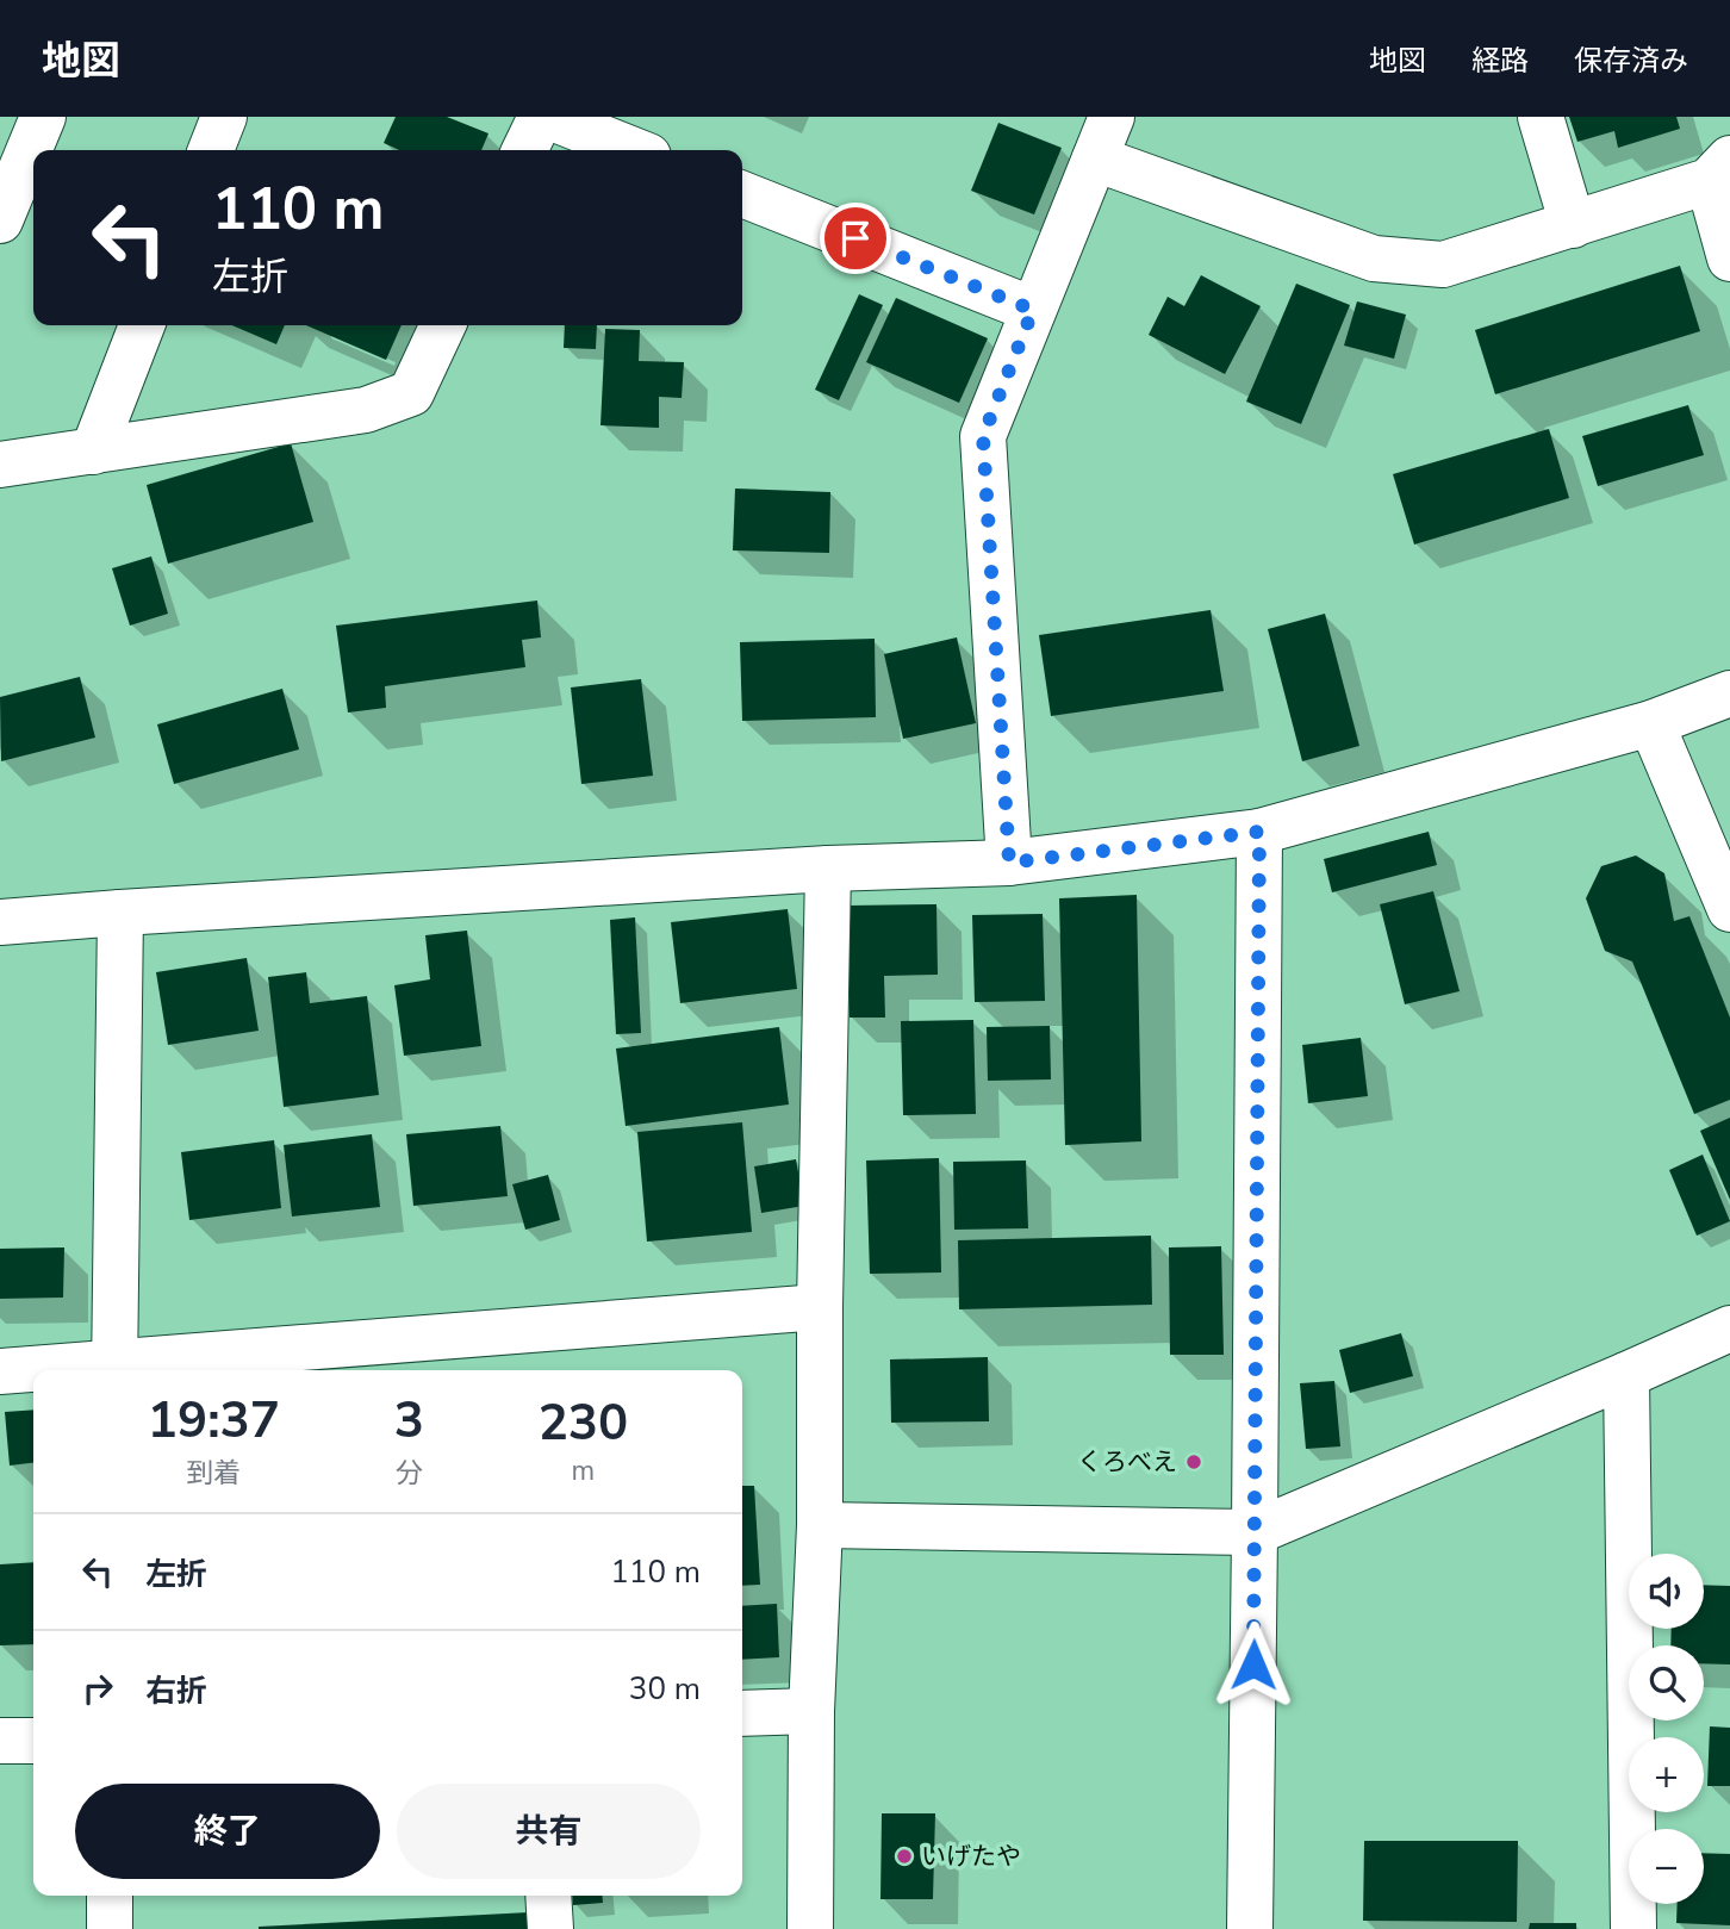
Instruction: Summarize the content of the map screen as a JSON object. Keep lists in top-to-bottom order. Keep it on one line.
{"places":["くろべえ","いげたや"],"page":{"header":"地図","nav":["地図","経路","保存済み"],"turn":["110 m","左折"],"eta":["19:37","到着","3","分","230","m"],"list":[{"name":"左折","value":"110 m"},{"name":"右折","value":"30 m"}],"map_buttons":["+","−"],"buttons":["終了","共有"]}}
